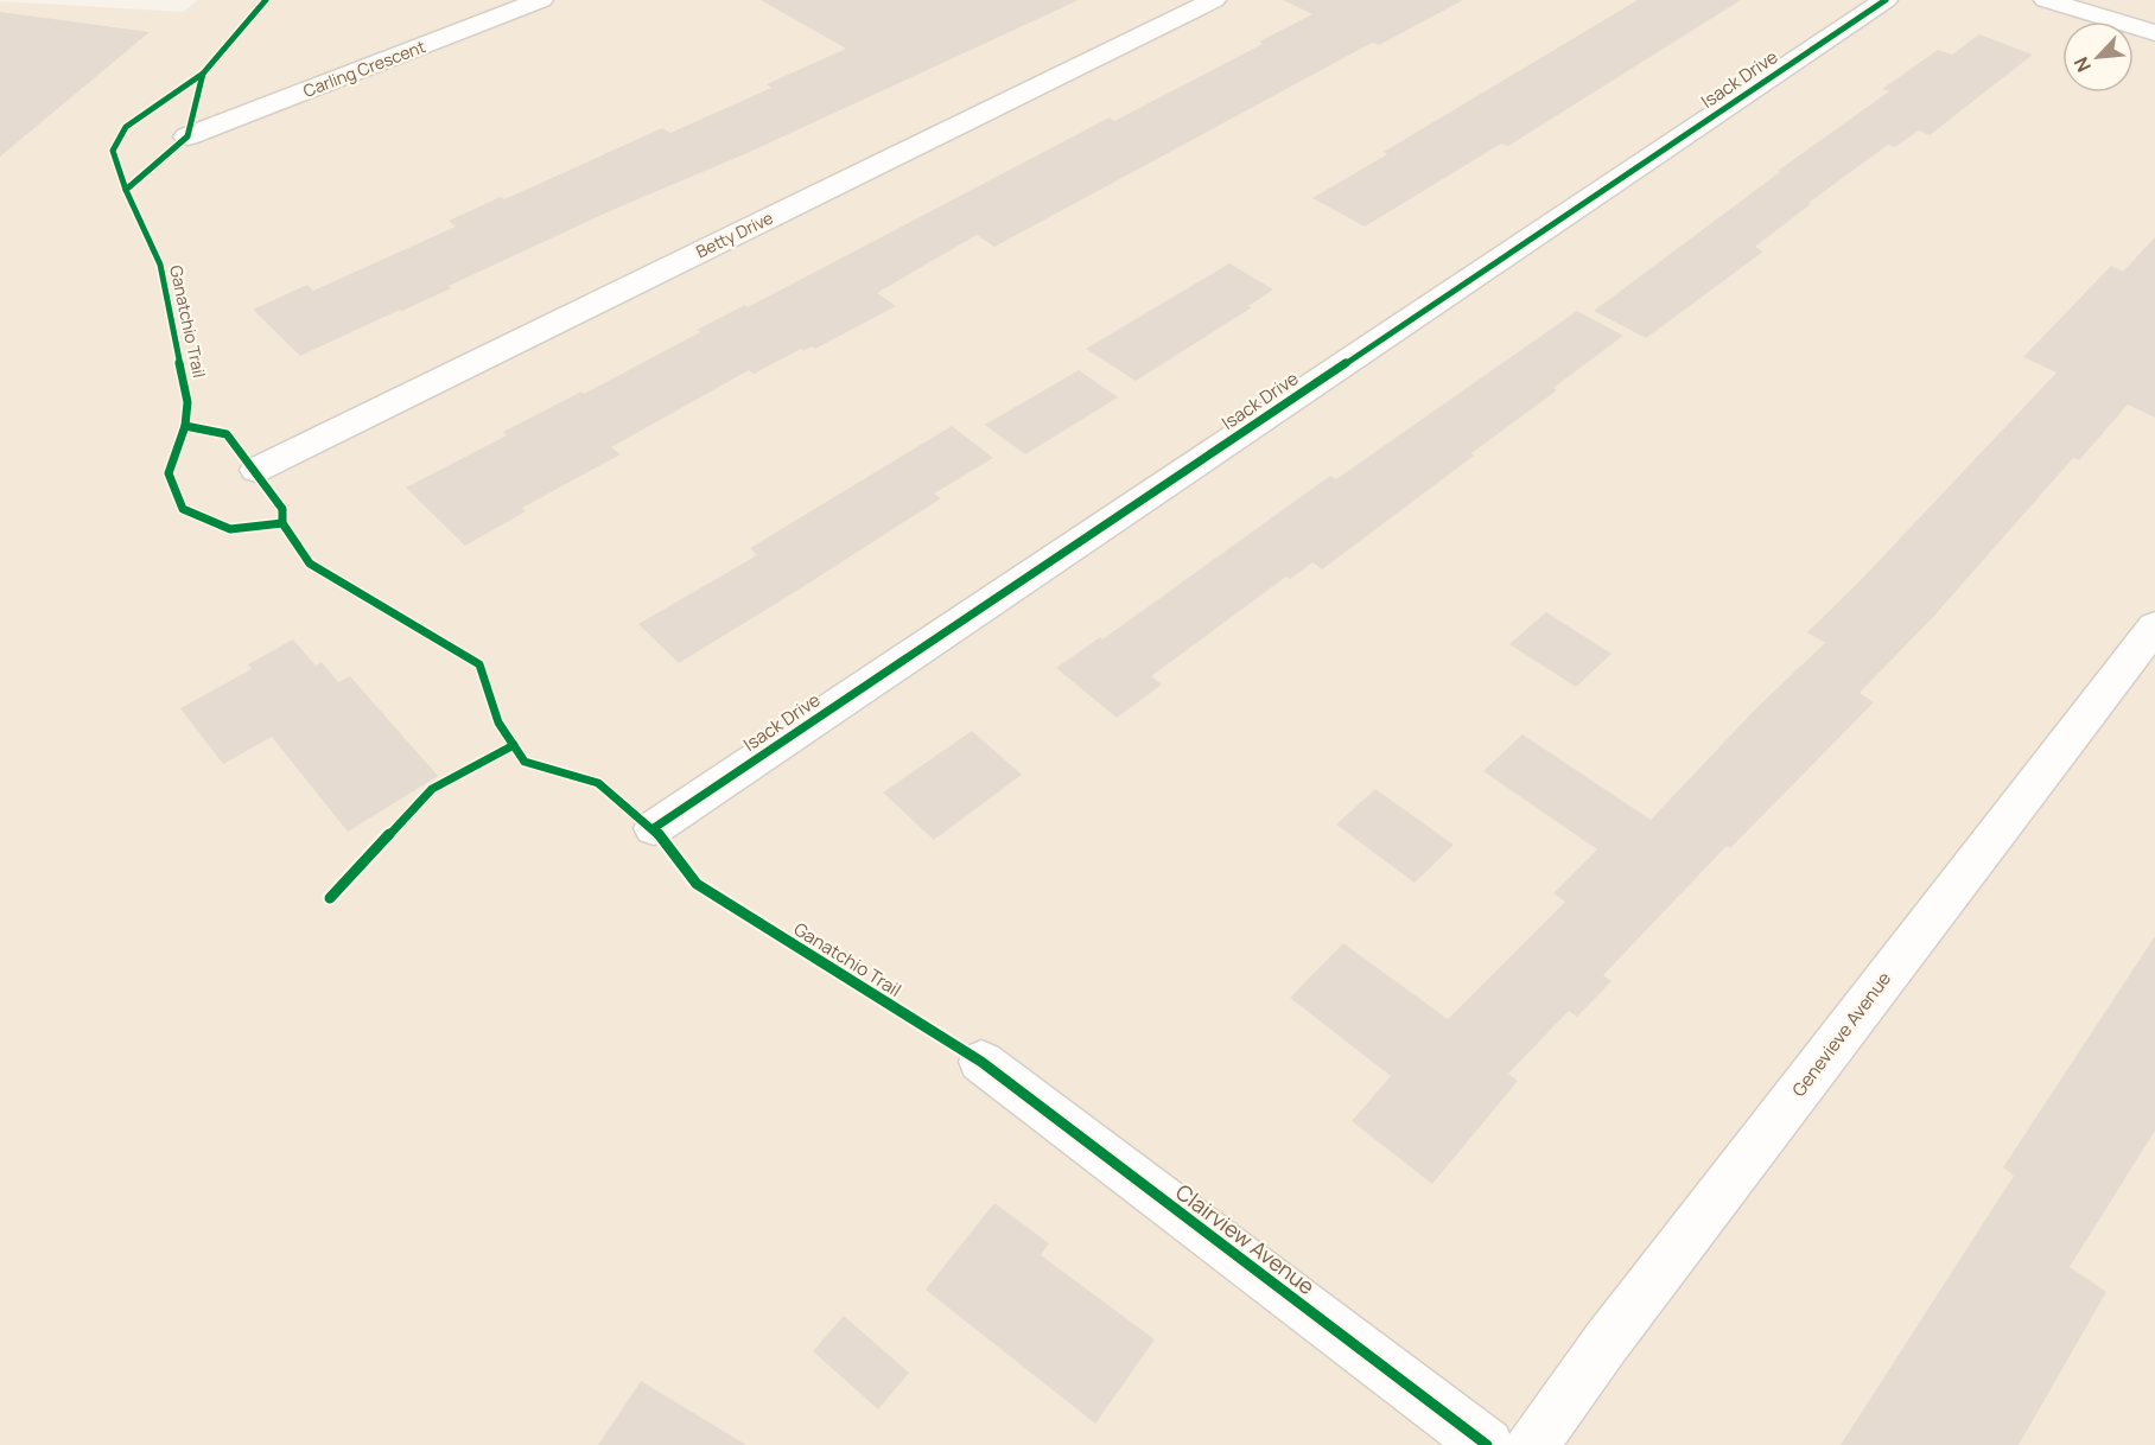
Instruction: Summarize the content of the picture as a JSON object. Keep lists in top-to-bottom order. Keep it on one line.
{"streets":{"street":["Carling Crescent","Isack Drive","Betty Drive","Genevieve Avenue","Clairview Avenue"],"cycle path":["Ganatchio Trail"]},"north":"bottom left"}
